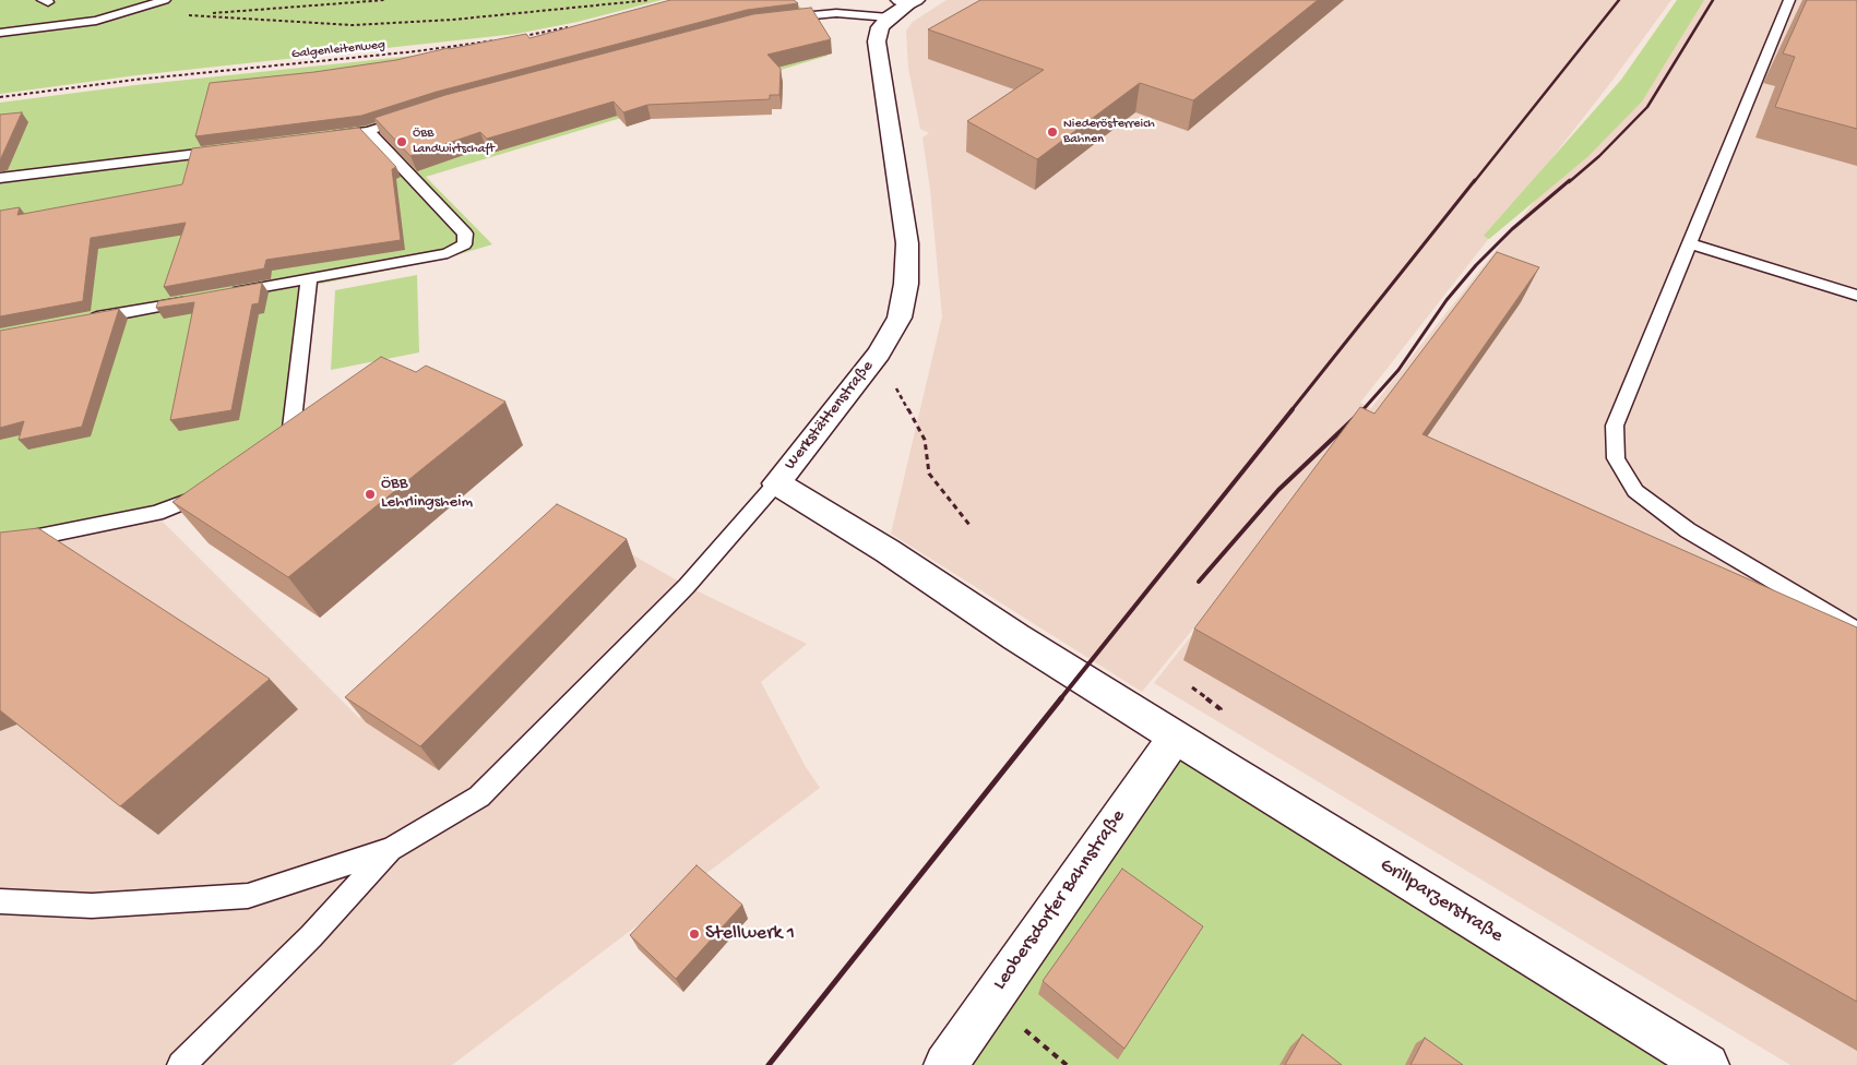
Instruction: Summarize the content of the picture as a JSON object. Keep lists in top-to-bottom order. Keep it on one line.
{"streets":{"street":["Werkstättenstraße","Leobersdorfer Bahnstraße","Grillparzerstraße"],"path":["Galgenleitenweg"]},"crossings":[["Werkstättenstraße","Leobersdorfer Bahnstraße"],["Werkstättenstraße","Grillparzerstraße"],["Leobersdorfer Bahnstraße","Grillparzerstraße"]],"places":["Niederösterreich Bahnen","ÖBB Landwirtschaft","ÖBB Lehrlingsheim","Stellwerk 1"]}
